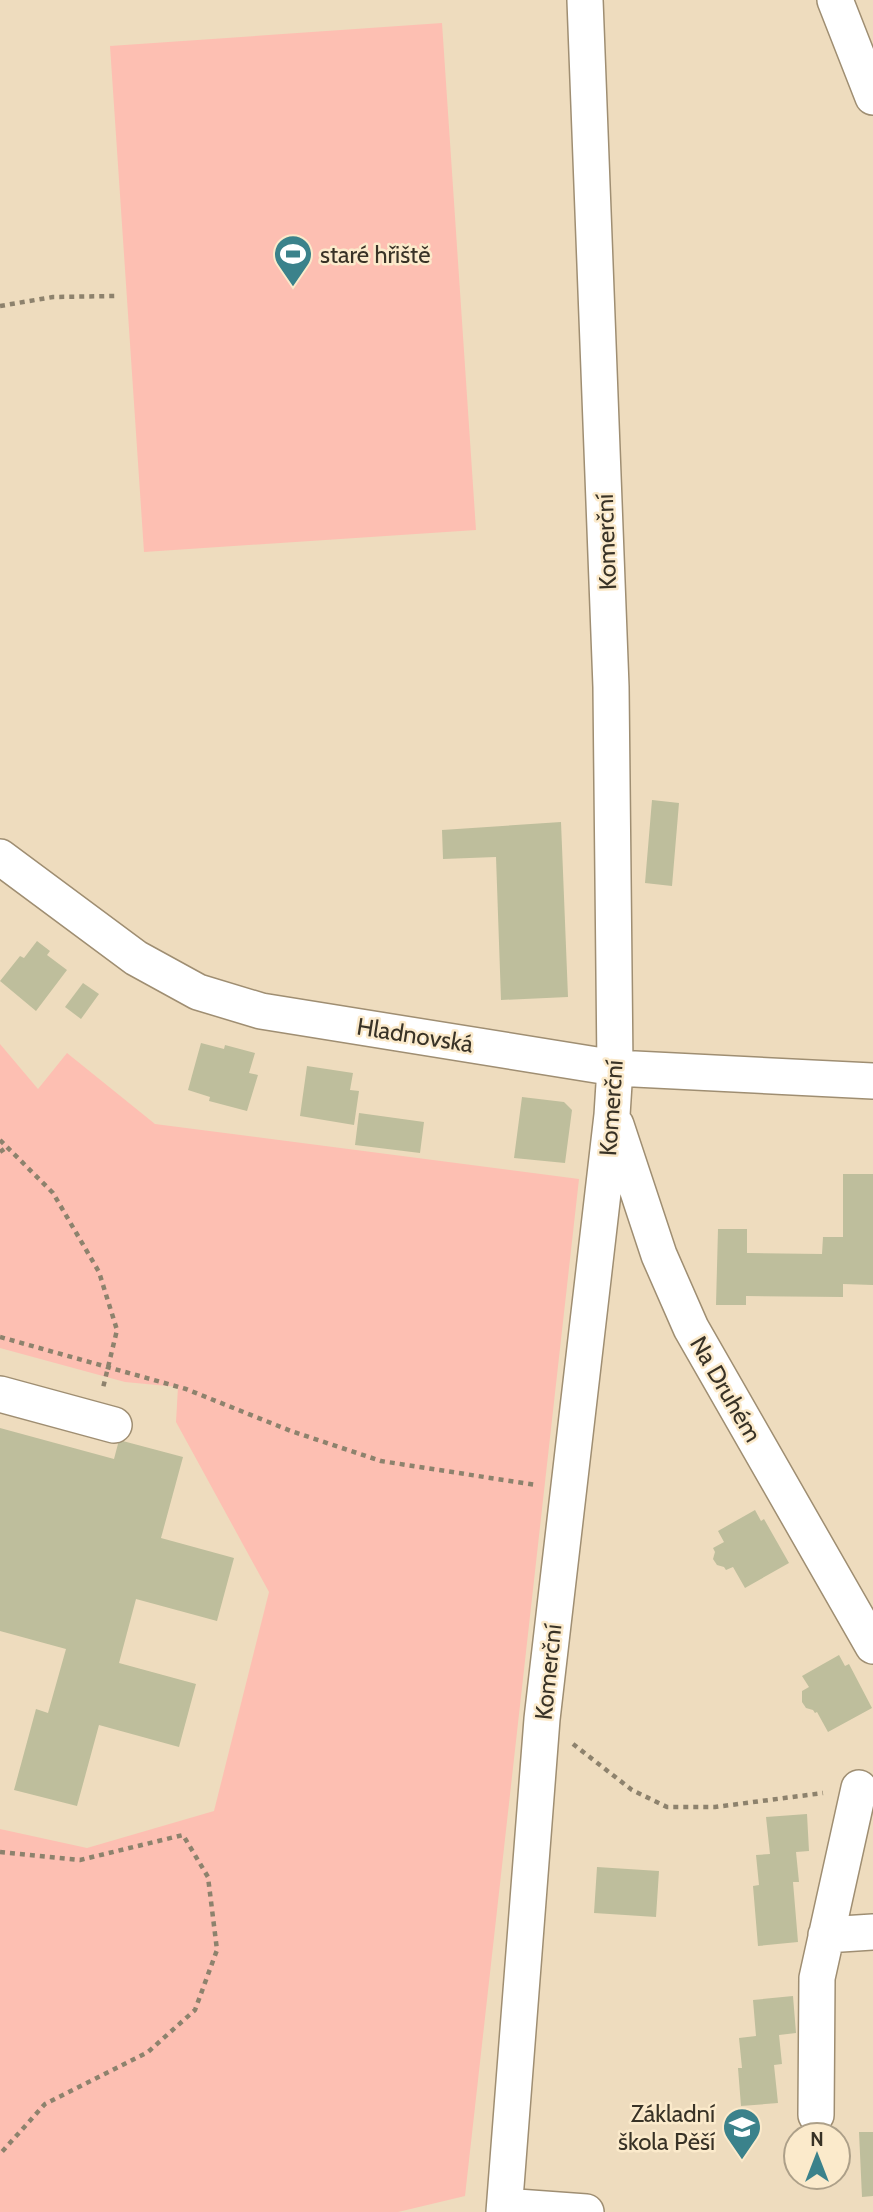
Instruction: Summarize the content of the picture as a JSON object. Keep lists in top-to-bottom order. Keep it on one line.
{"streets":{"street":["Komerční","Hladnovská","Na Druhém"]},"crossings":[["Komerční","Hladnovská"],["Komerční","Na Druhém"]],"places":{"sports":["staré hřiště"],"school or university":["Základní škola Pěší"]},"north":"top"}
